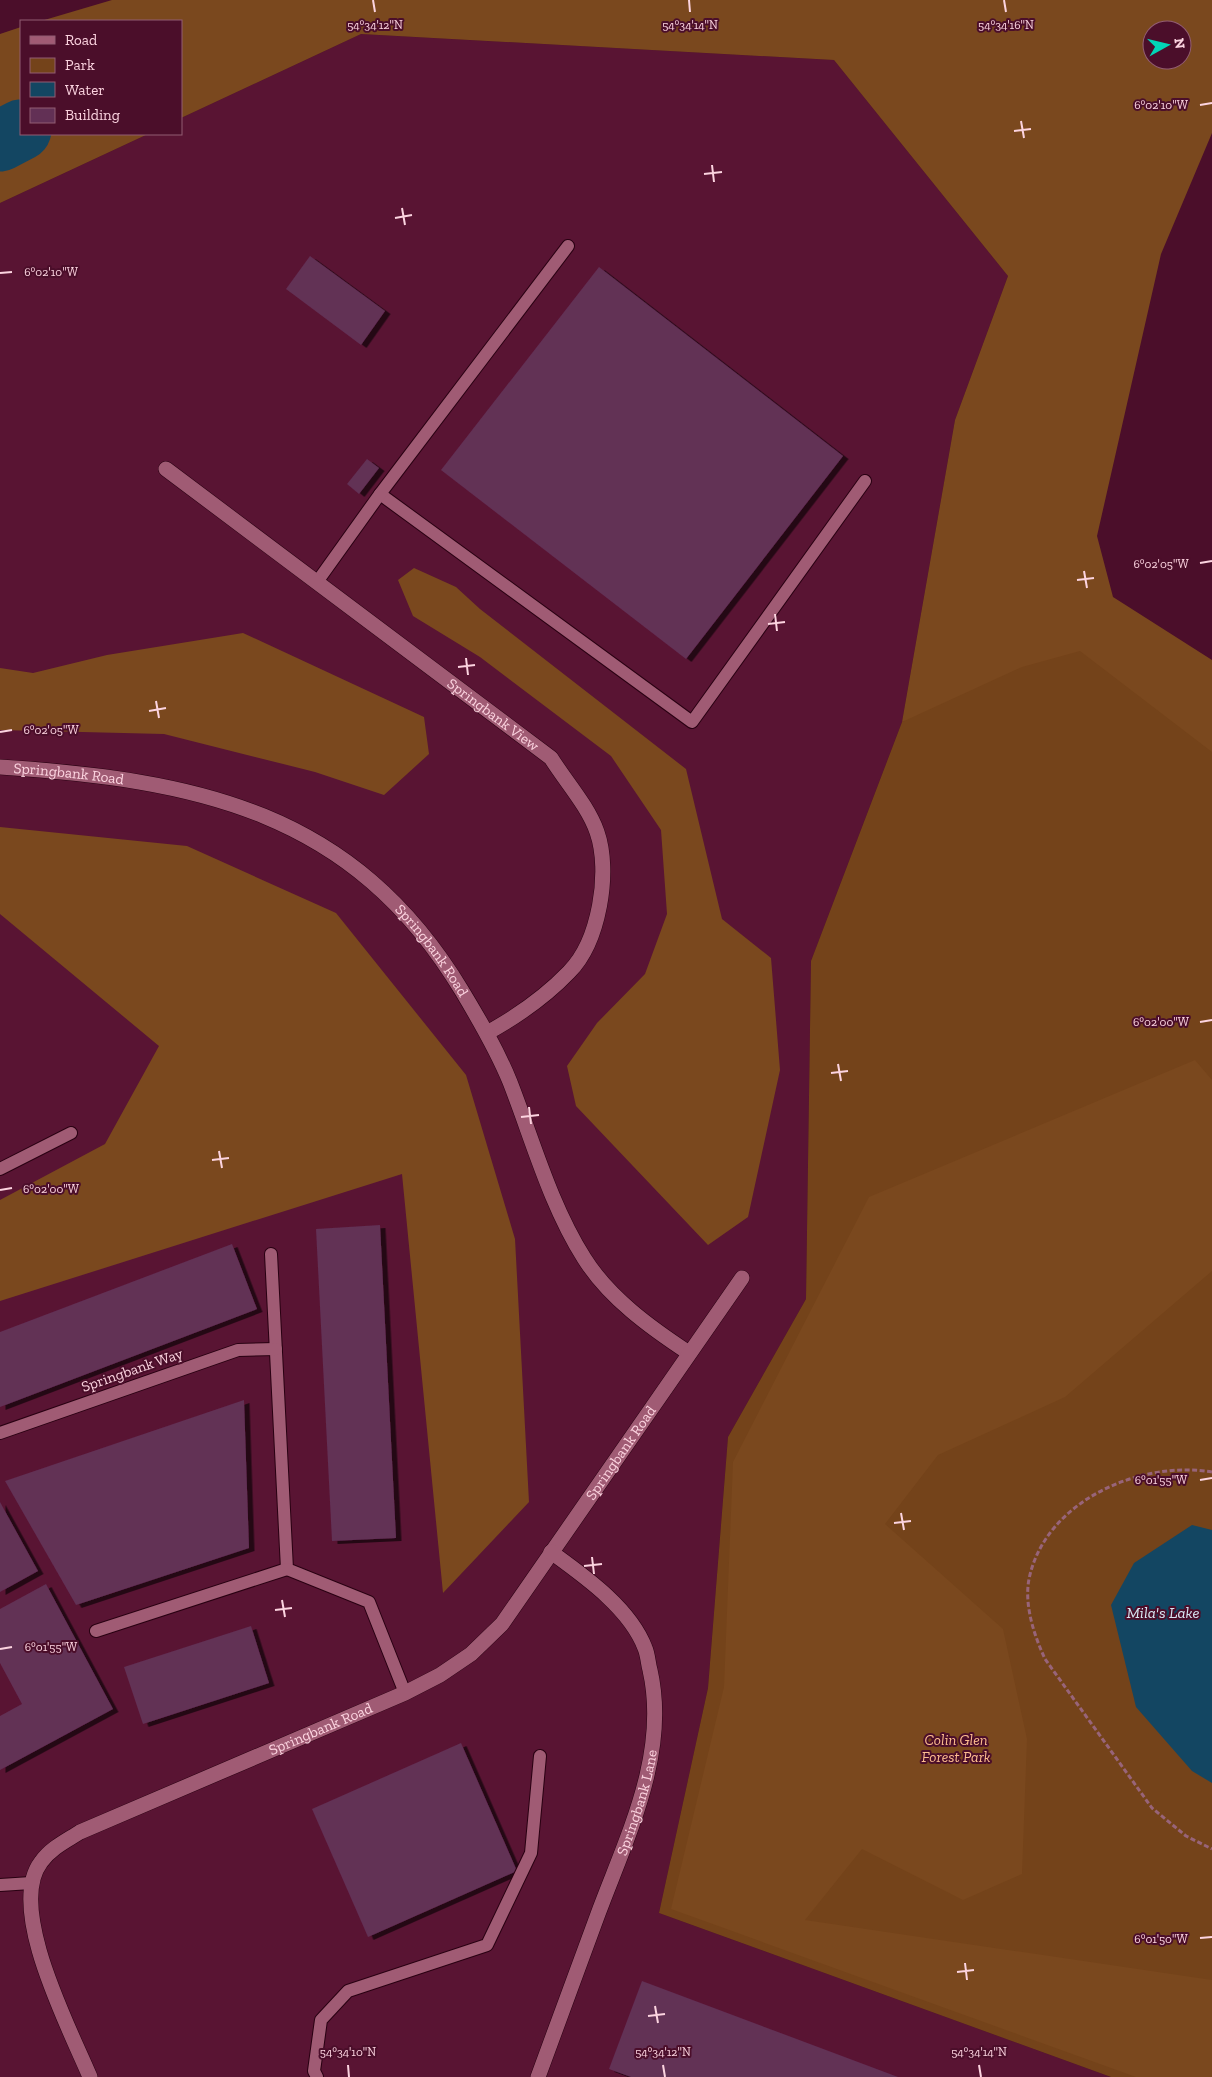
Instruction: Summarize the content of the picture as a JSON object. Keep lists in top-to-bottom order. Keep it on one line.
{"streets":{"street":["Springbank View","Springbank Road","Springbank Lane"],"lane":["Springbank Way"]},"crossings":[["Springbank View","Springbank Road"],["Springbank Road","Springbank Lane"]],"water":["Mila's Lake"],"parks":["Colin Glen Forest Park"],"legend":["Road","Park","Water","Building"],"north":"right","coordinates":["54°34'12\"N","54°34'14\"N","54°34'16\"N","6°02'10\"W","6°02'05\"W","6°02'00\"W","6°01'55\"W","6°01'50\"W","54°34'10\"N"]}
